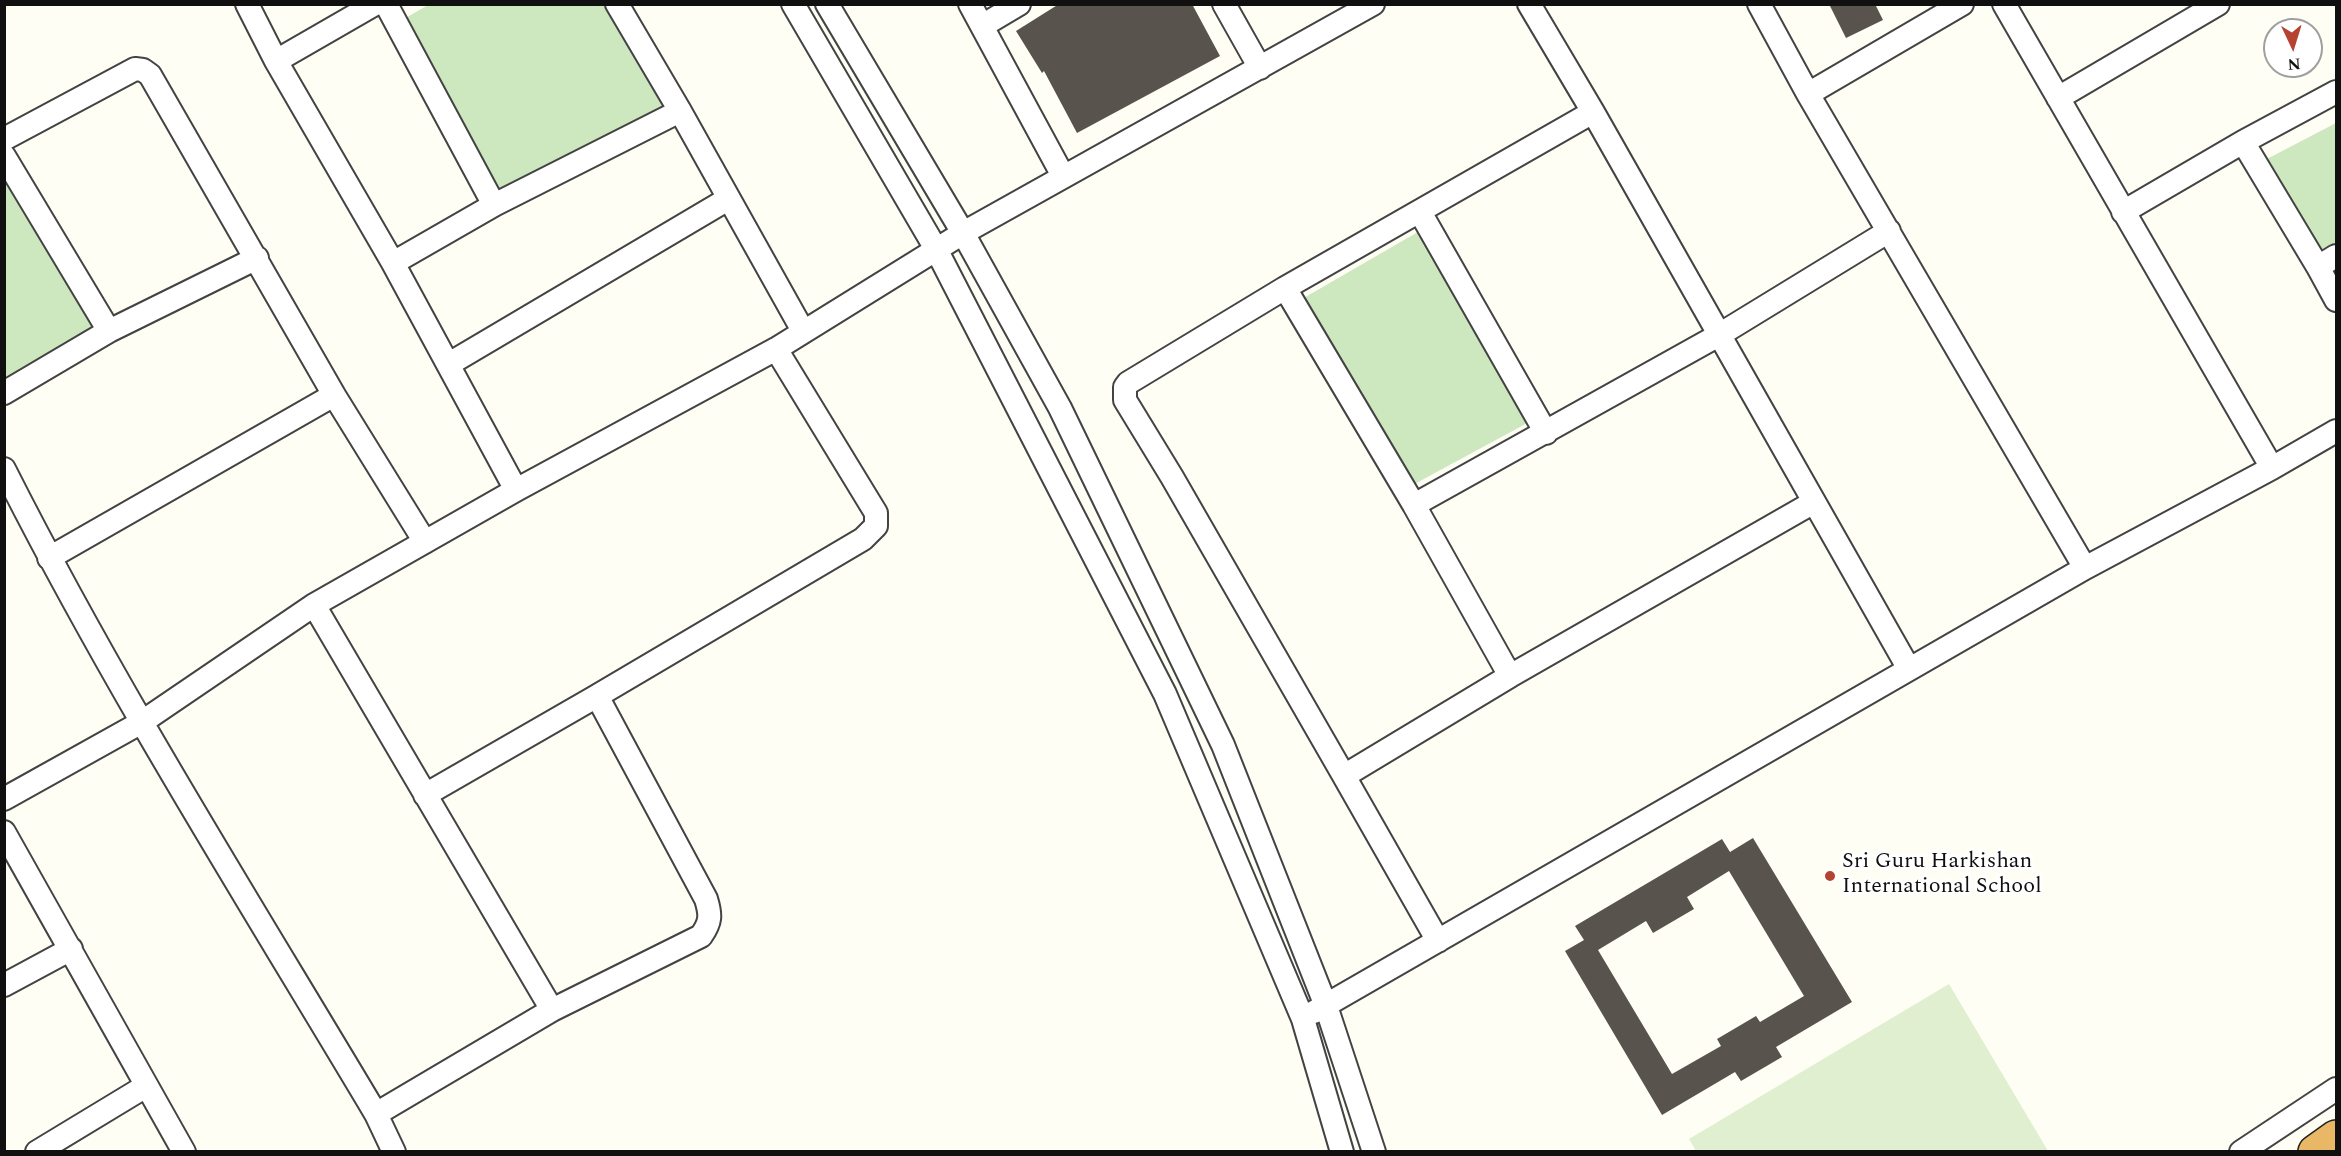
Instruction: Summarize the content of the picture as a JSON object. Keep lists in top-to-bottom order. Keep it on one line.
{"places":["Sri Guru Harkishan International School"],"north":"bottom"}
